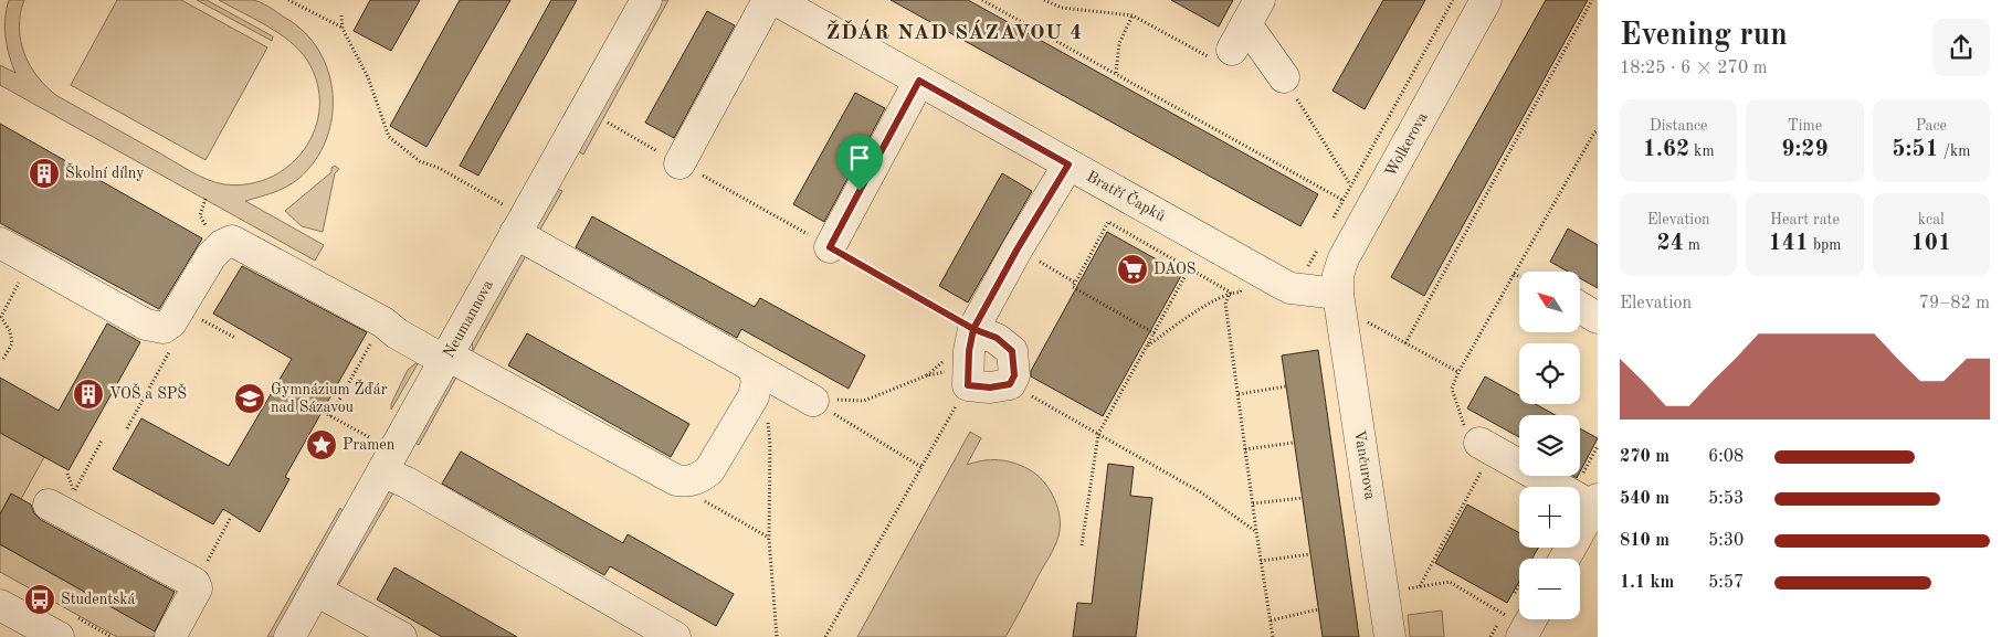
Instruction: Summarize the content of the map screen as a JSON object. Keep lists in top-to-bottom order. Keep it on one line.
{"streets":{"street":["Wolkerova","Bratří Čapků","Neumannova","Vančurova"]},"crossings":[["Wolkerova","Bratří Čapků"],["Wolkerova","Vančurova"],["Bratří Čapků","Vančurova"]],"districts":["ŽĎÁR NAD SÁZAVOU 4"],"places":{"building":["Školní dílny","VOŠ a SPŠ"],"supermarket":["DAOS"],"school or university":["Gymnázium Žďár nad Sázavou"],"place":["Pramen"],"bus stop":["Studentská"]},"north":"top left","page":{"heading":["Evening run","18:25 · 6 × 270 m"],"stats":[["Distance","1.62 km"],["Time","9:29"],["Pace","5:51 /km"],["Elevation","24 m"],["Heart rate","141 bpm"],["kcal","101"]],"map_buttons":["+","−"],"chart":["Elevation","79–82 m"],"list":[{"name":"270 m","note":"6:08"},{"name":"540 m","note":"5:53"},{"name":"810 m","note":"5:30"},{"name":"1.1 km","note":"5:57"}]}}
